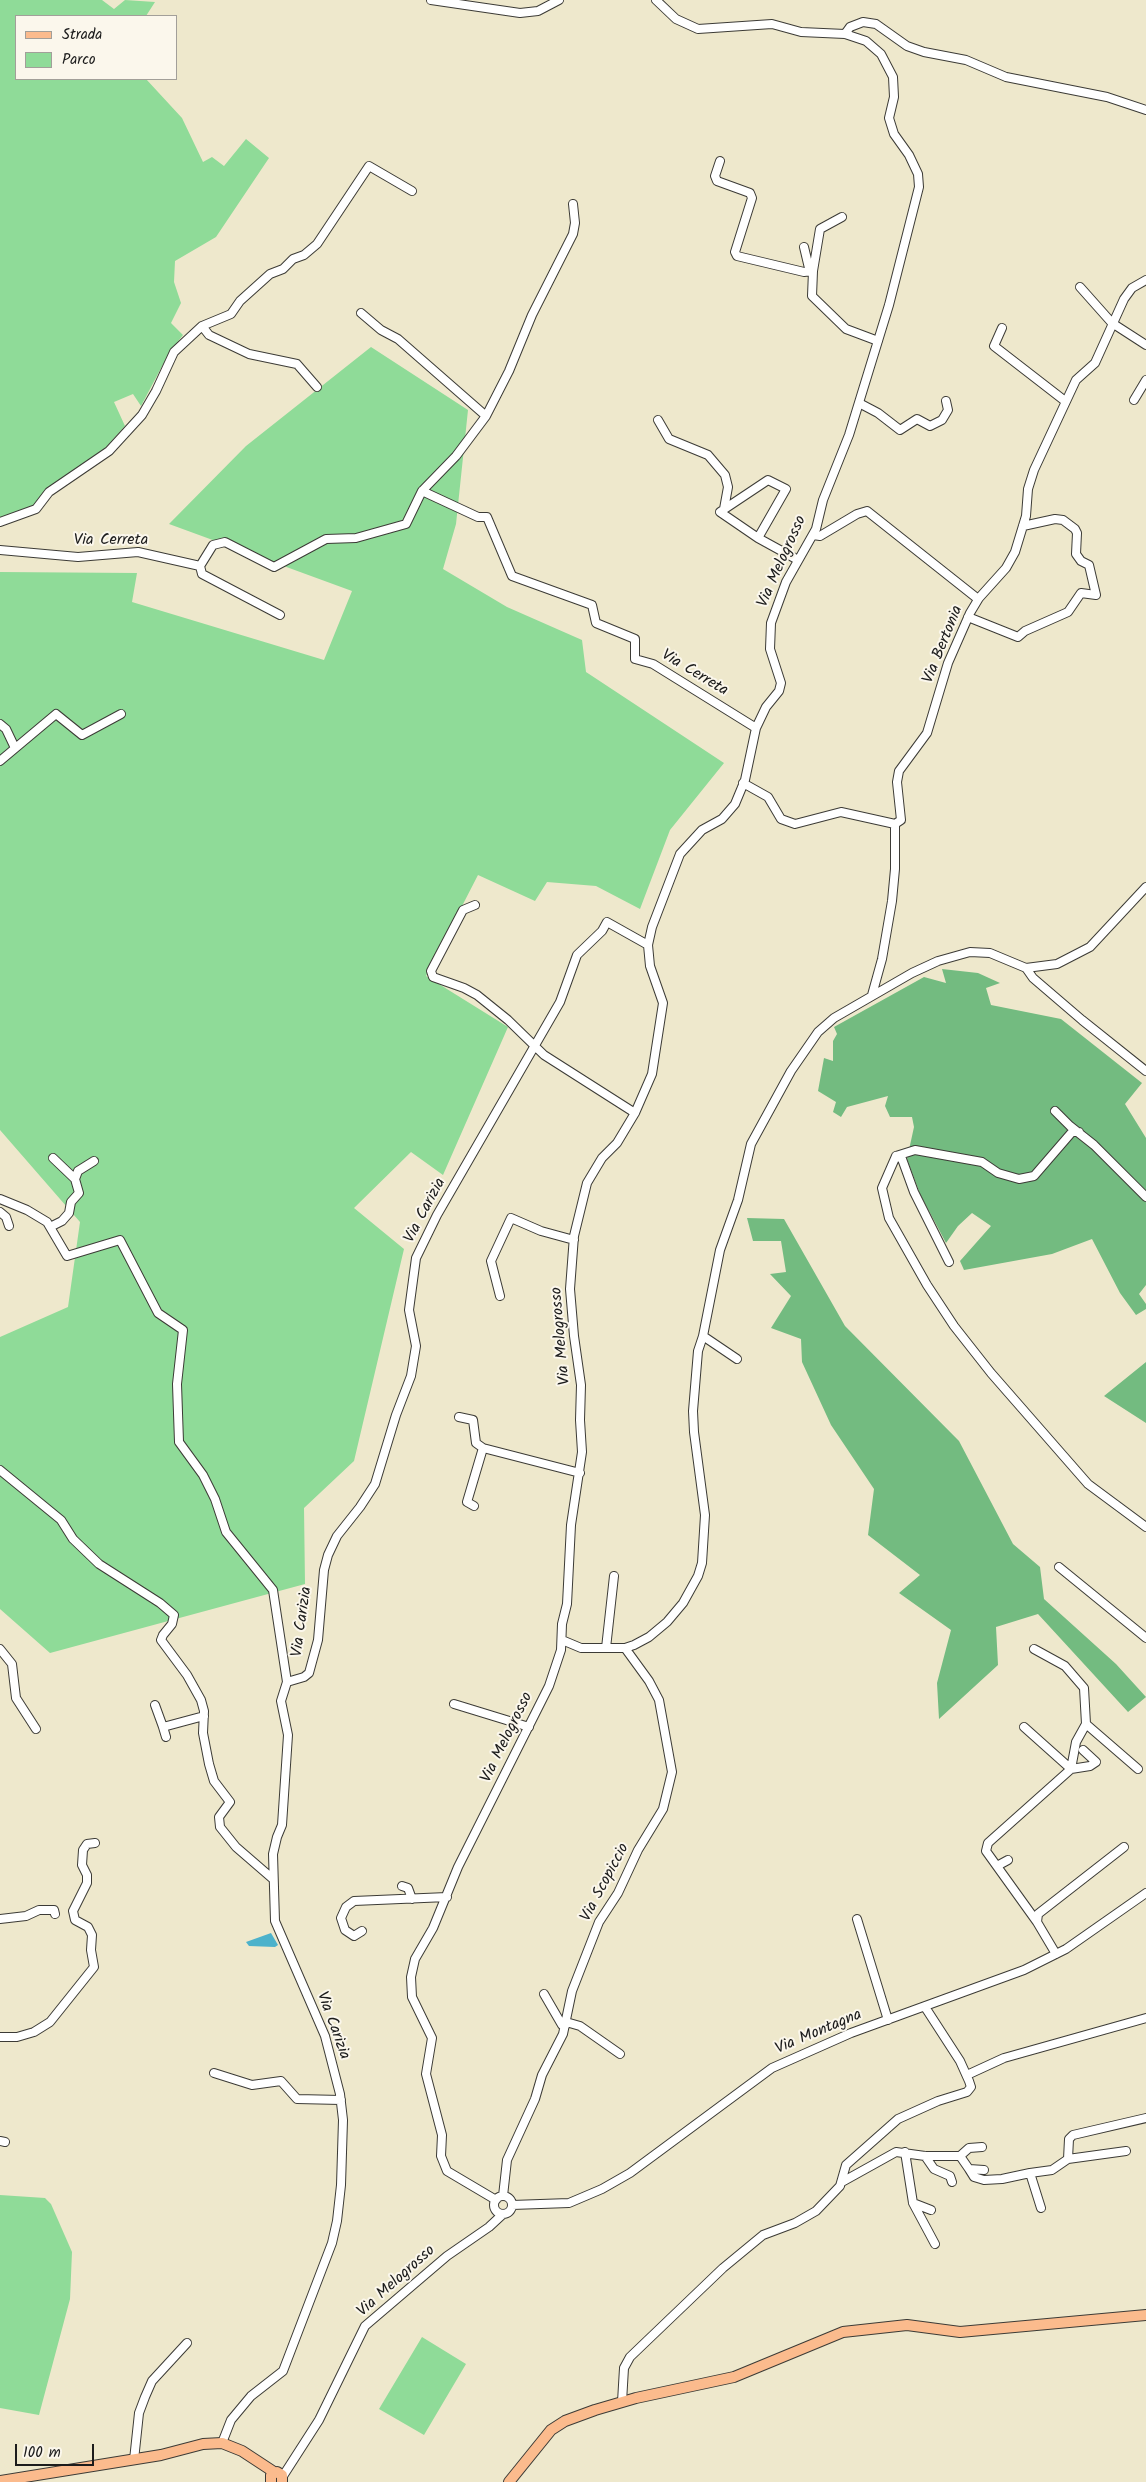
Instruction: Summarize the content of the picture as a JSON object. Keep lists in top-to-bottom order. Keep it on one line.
{"streets":{"street":["Via Cerreta","Via Melogrosso","Via Bertonia","Via Carizia","Via Scopiccio","Via Montagna"]},"crossings":[["Via Cerreta","Via Melogrosso"],["Via Melogrosso","Via Carizia"],["Via Melogrosso","Via Scopiccio"],["Via Melogrosso","Via Montagna"],["Via Scopiccio","Via Montagna"]],"legend":["Strada","Parco"],"scale_bar":"100 m"}
